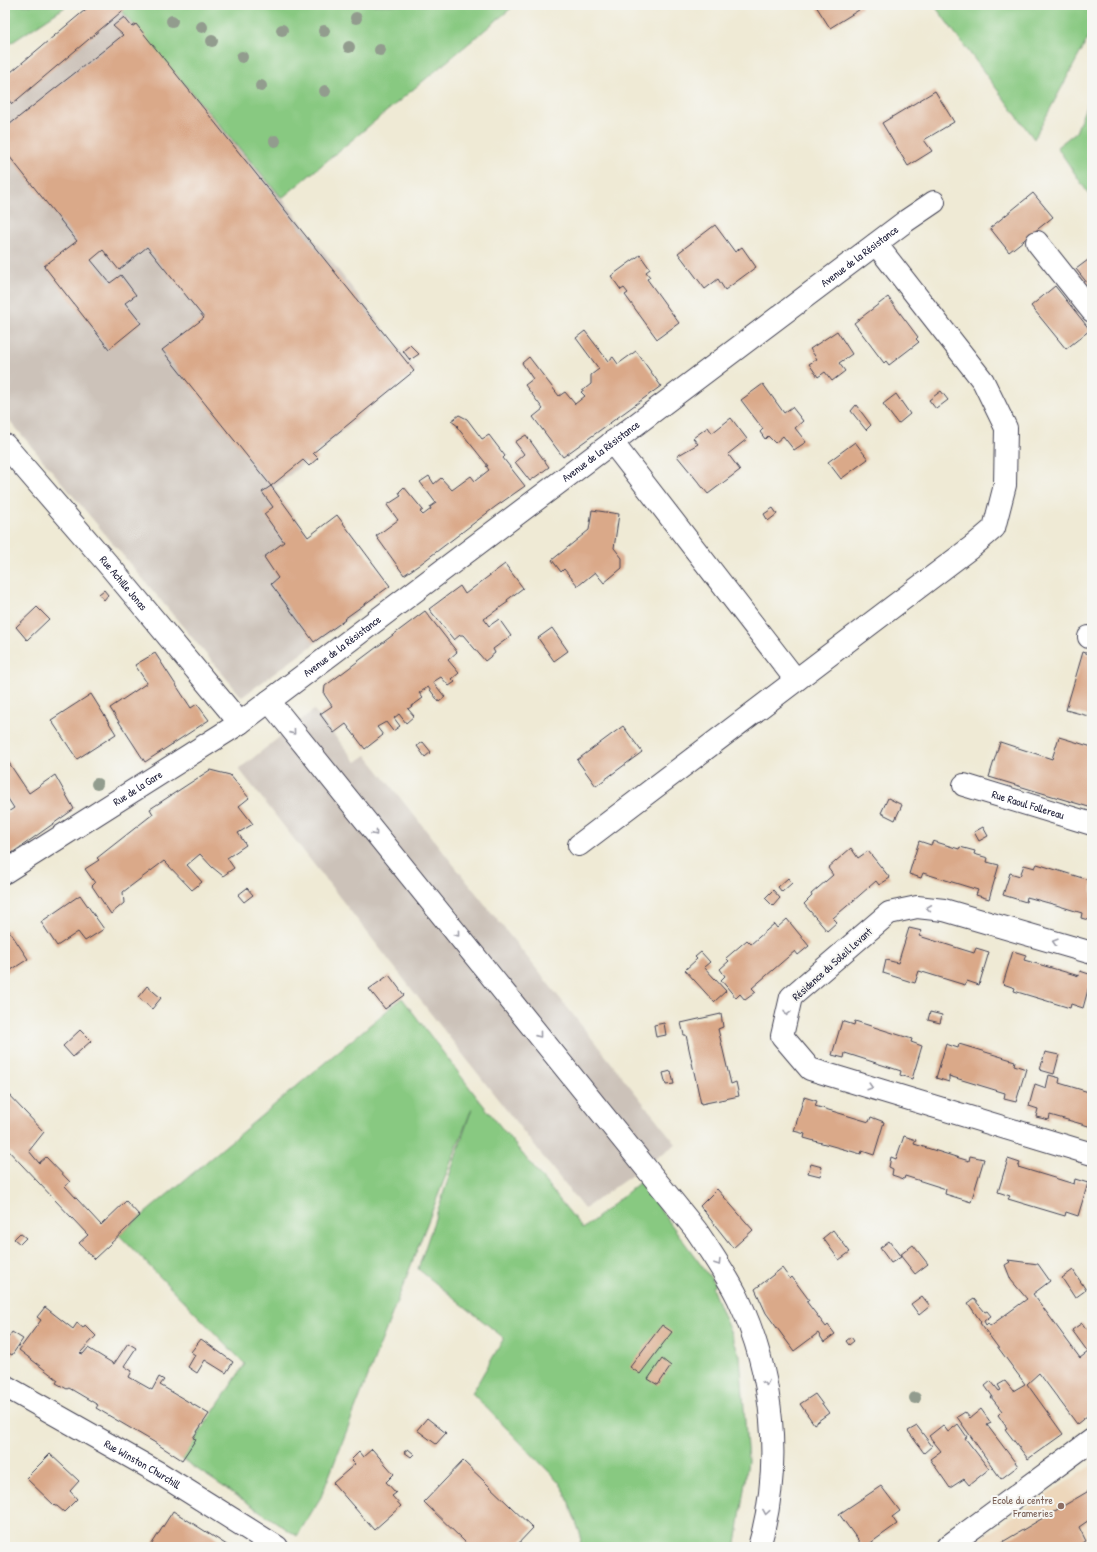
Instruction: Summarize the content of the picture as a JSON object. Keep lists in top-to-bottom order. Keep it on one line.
{"streets":{"street":["Avenue de la Résistance","Rue Achille Jonas","Rue de la Gare","Rue Raoul Follereau","Résidence du Soleil Levant","Rue Winston Churchill"]},"crossings":[["Avenue de la Résistance","Rue de la Gare"],["Rue Achille Jonas","Rue de la Gare"]],"places":["Ecole du centre Frameries"]}
